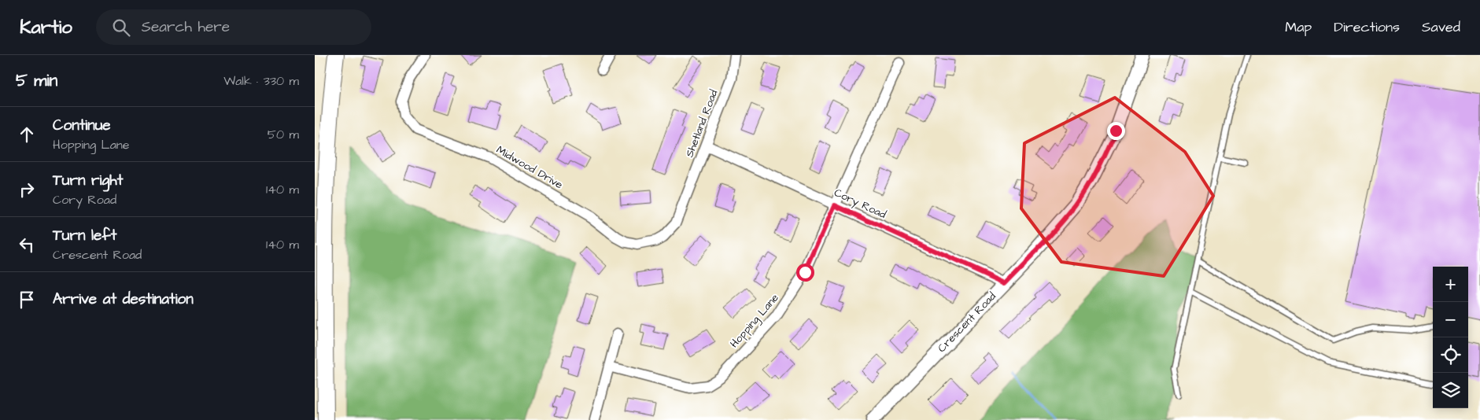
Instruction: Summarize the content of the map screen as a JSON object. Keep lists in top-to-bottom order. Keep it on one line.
{"streets":{"street":["Shetland Road","Midwood Drive","Cory Road","Hopping Lane","Crescent Road"]},"crossings":[["Shetland Road","Midwood Drive"],["Shetland Road","Cory Road"],["Cory Road","Hopping Lane"],["Cory Road","Crescent Road"]],"page":{"header":"Kartio","search":"Search here","nav":["Map","Directions","Saved"],"heading":["5 min","Walk · 330 m"],"list":[["Continue","Hopping Lane","50 m"],["Turn right","Cory Road","140 m"],["Turn left","Crescent Road","140 m"],"Arrive at destination"],"map_buttons":["+","−"]}}
